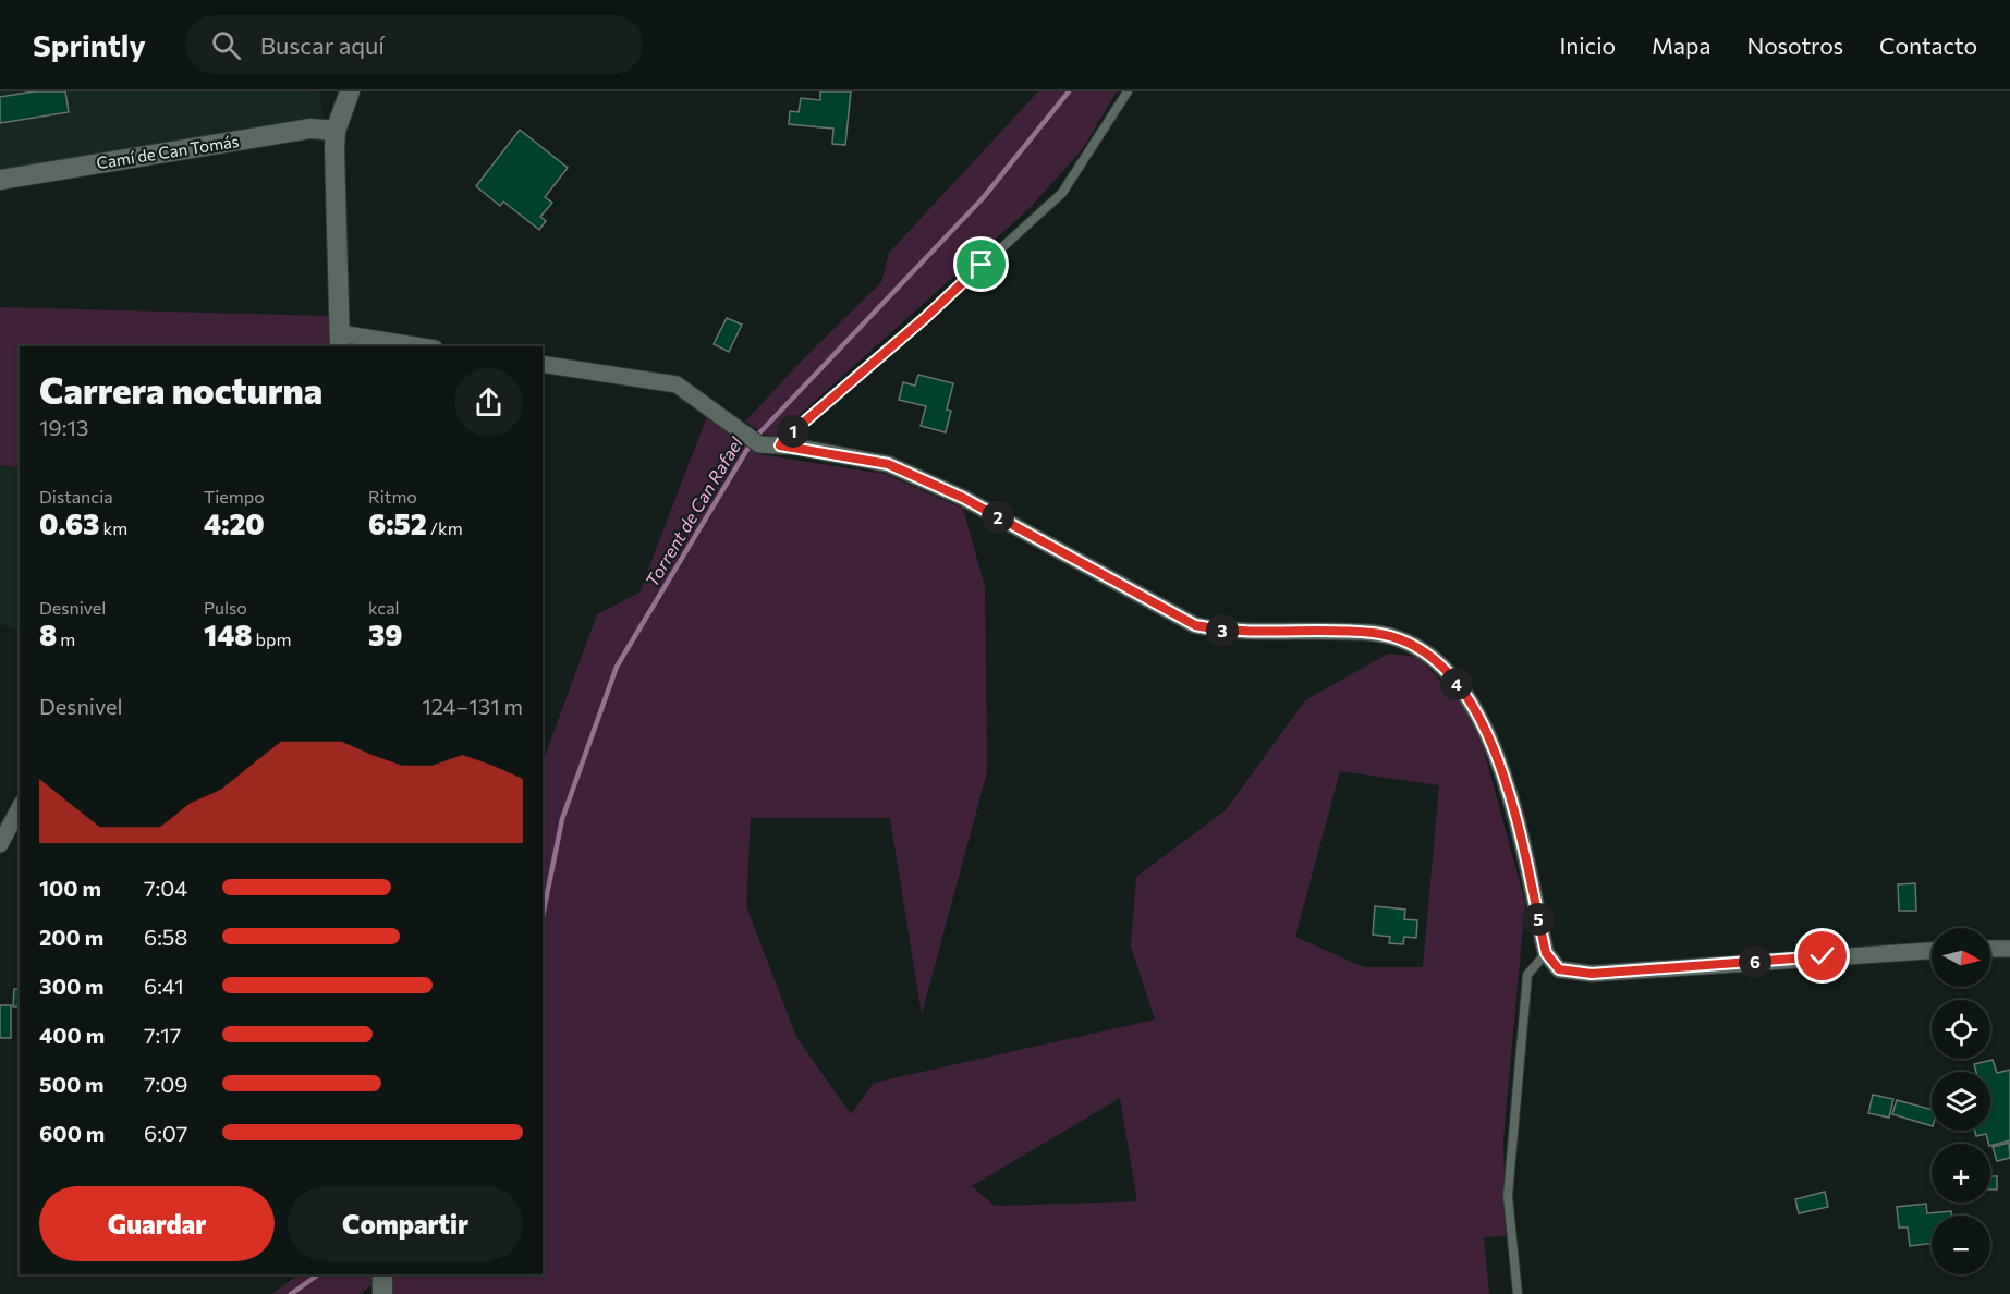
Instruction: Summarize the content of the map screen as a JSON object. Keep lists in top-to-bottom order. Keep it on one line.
{"streets":{"street":["Camí de Can Tomás"]},"water":["Torrent de Can Rafael"],"north":"right","page":{"header":"Sprintly","search":"Buscar aquí","nav":["Inicio","Mapa","Nosotros","Contacto"],"heading":["Carrera nocturna","19:13"],"pins":["1","2","3","4","5","6"],"stats":[["Distancia","0.63 km"],["Tiempo","4:20"],["Ritmo","6:52 /km"],["Desnivel","8 m"],["Pulso","148 bpm"],["kcal","39"]],"chart":["Desnivel","124–131 m"],"list":[{"name":"100 m","note":"7:04"},{"name":"200 m","note":"6:58"},{"name":"300 m","note":"6:41"},{"name":"400 m","note":"7:17"},{"name":"500 m","note":"7:09"},{"name":"600 m","note":"6:07"}],"map_buttons":["+","−"],"buttons":["Guardar","Compartir"]}}
